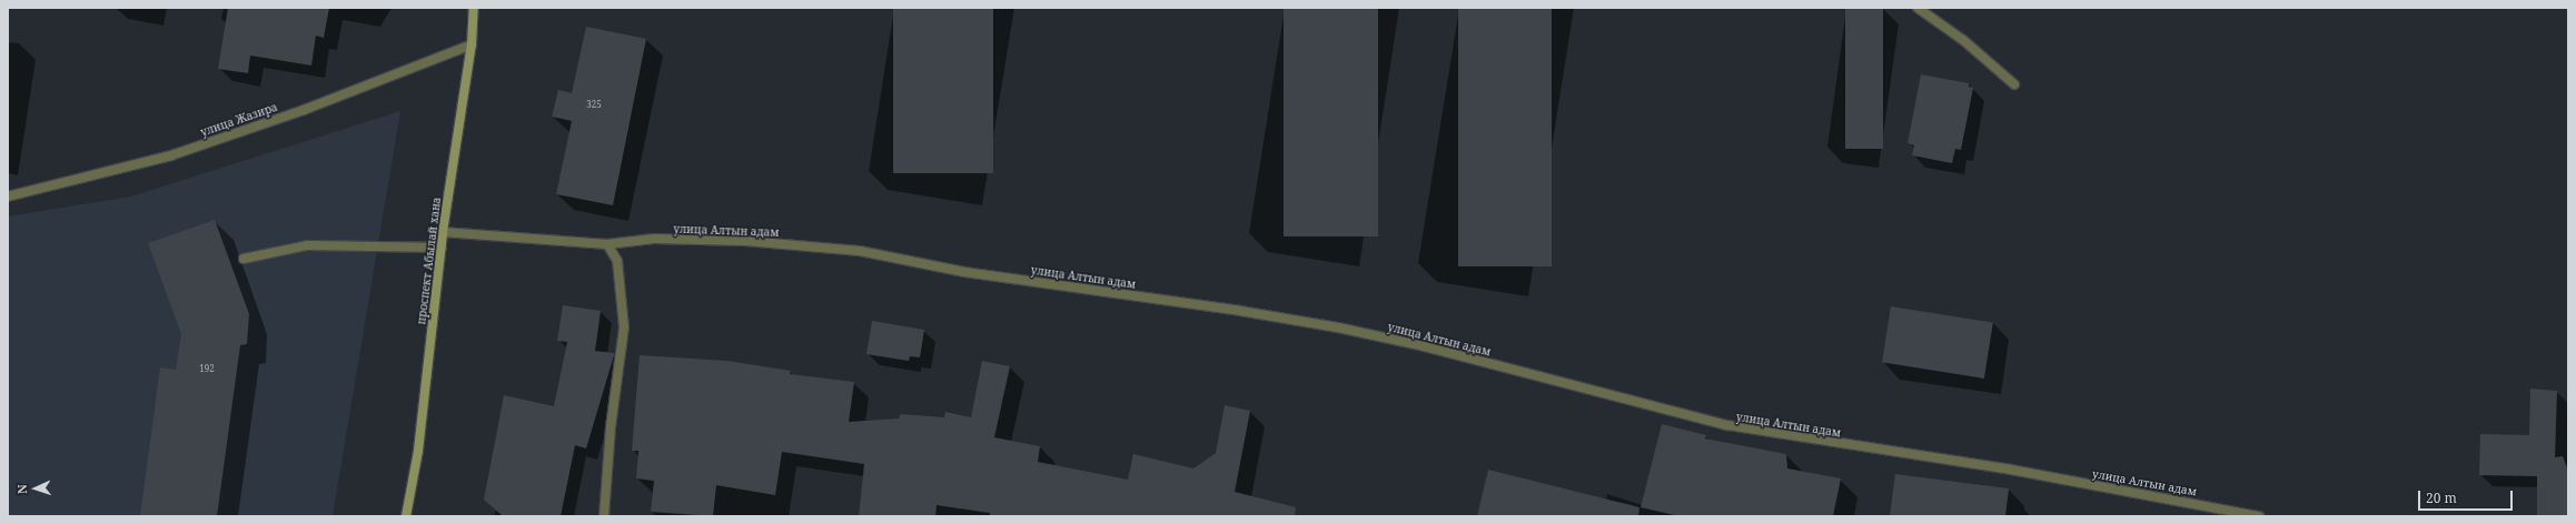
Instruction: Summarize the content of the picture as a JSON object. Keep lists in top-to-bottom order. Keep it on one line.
{"streets":{"main road":["проспект Абылай хана"],"street":["улица Жазира","улица Алтын адам"]},"crossings":[["улица Жазира","проспект Абылай хана"],["улица Алтын адам","проспект Абылай хана"]],"house_numbers":["325","192"],"scale_bar":"20 m","north":"left"}
